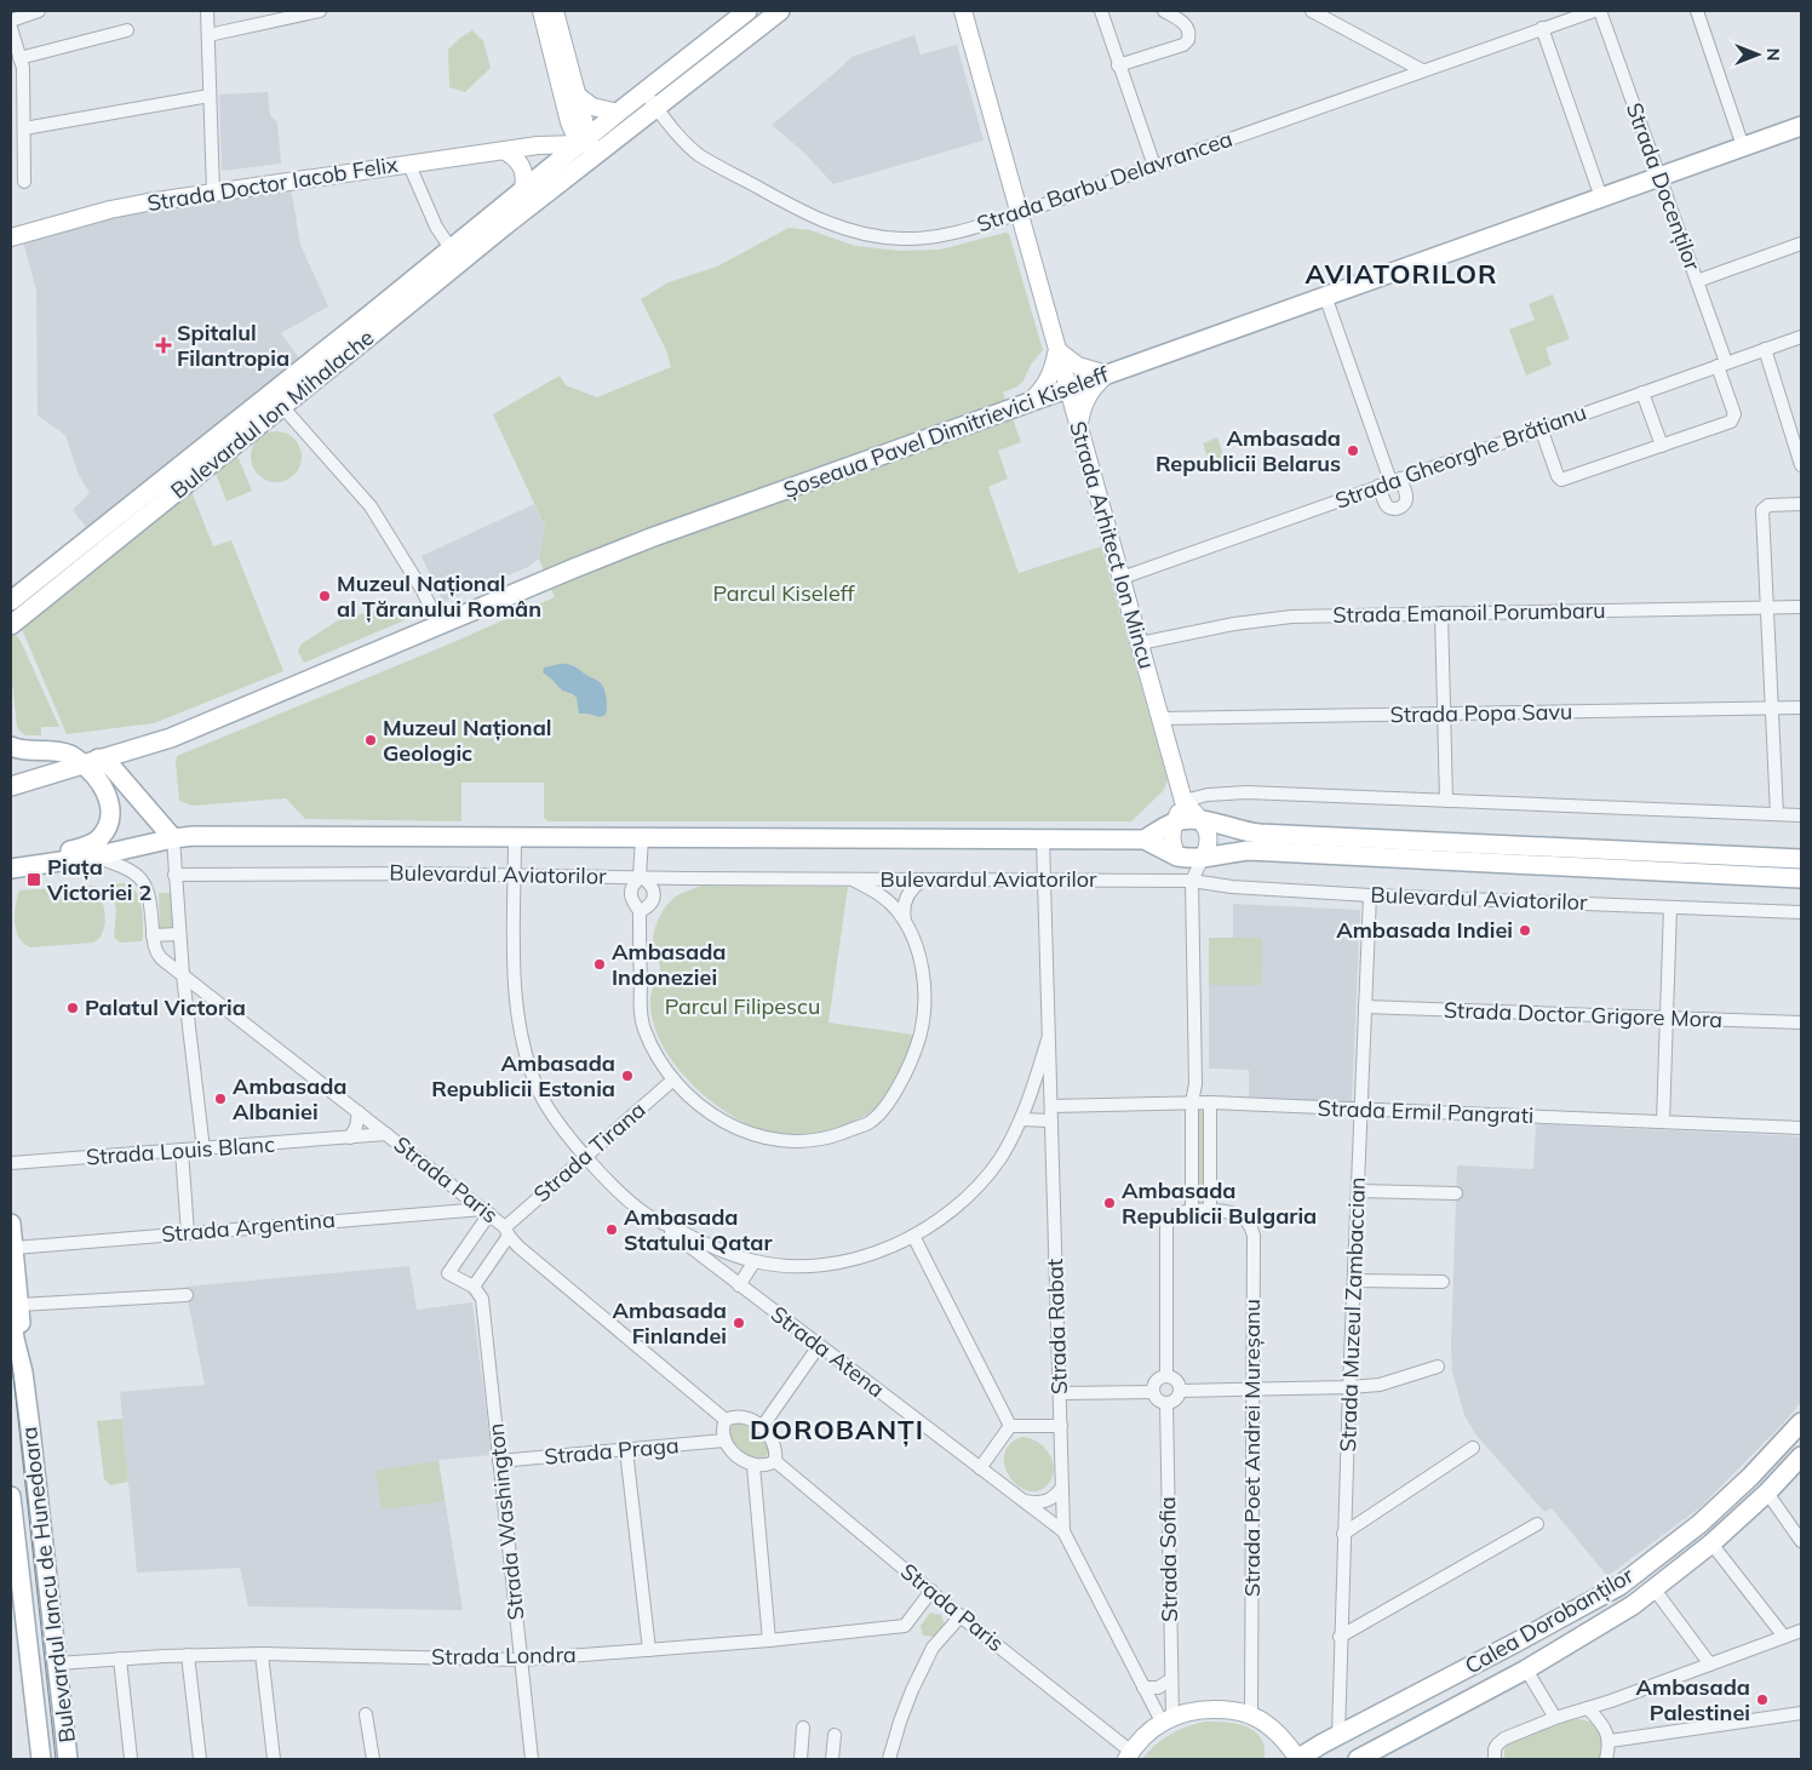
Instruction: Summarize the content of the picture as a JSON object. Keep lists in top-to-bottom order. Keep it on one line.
{"streets":{"main road":["Strada Doctor Iacob Felix","Bulevardul Ion Mihalache","Șoseaua Pavel Dimitrievici Kiseleff","Strada Arhitect Ion Mincu","Bulevardul Aviatorilor","Bulevardul Iancu de Hunedoara","Calea Dorobanților"],"street":["Strada Barbu Delavrancea","Strada Docenților","Strada Gheorghe Brătianu","Strada Emanoil Porumbaru","Strada Popa Savu","Strada Doctor Grigore Mora","Strada Ermil Pangrati","Strada Louis Blanc","Strada Tirana","Strada Paris","Strada Argentina","Strada Muzeul Zambaccian","Strada Rabat","Strada Atena","Strada Poet Andrei Mureșanu","Strada Praga","Strada Washington","Strada Sofia","Strada Londra"]},"crossings":[["Strada Barbu Delavrancea","Bulevardul Ion Mihalache"],["Strada Barbu Delavrancea","Strada Arhitect Ion Mincu"],["Strada Doctor Iacob Felix","Bulevardul Ion Mihalache"],["Strada Docenților","Șoseaua Pavel Dimitrievici Kiseleff"],["Strada Docenților","Strada Gheorghe Brătianu"],["Șoseaua Pavel Dimitrievici Kiseleff","Strada Arhitect Ion Mincu"],["Strada Gheorghe Brătianu","Strada Arhitect Ion Mincu"],["Strada Arhitect Ion Mincu","Strada Emanoil Porumbaru"],["Strada Arhitect Ion Mincu","Strada Popa Savu"],["Strada Arhitect Ion Mincu","Bulevardul Aviatorilor"],["Bulevardul Aviatorilor","Strada Muzeul Zambaccian"],["Bulevardul Aviatorilor","Strada Rabat"],["Strada Doctor Grigore Mora","Strada Muzeul Zambaccian"],["Strada Ermil Pangrati","Strada Muzeul Zambaccian"],["Strada Ermil Pangrati","Strada Rabat"],["Strada Louis Blanc","Strada Paris"],["Strada Tirana","Strada Paris"],["Strada Paris","Strada Argentina"],["Strada Paris","Strada Praga"],["Strada Paris","Strada Londra"],["Strada Argentina","Bulevardul Iancu de Hunedoara"],["Strada Muzeul Zambaccian","Calea Dorobanților"],["Strada Rabat","Strada Atena"],["Strada Praga","Strada Washington"],["Strada Washington","Strada Londra"],["Bulevardul Iancu de Hunedoara","Strada Londra"]],"districts":["AVIATORILOR","DOROBANȚI"],"parks":["Parcul Kiseleff","Parcul Filipescu"],"places":{"health":["Spitalul Filantropia"],"other":["Ambasada Republicii Belarus","Muzeul Național al Țăranului Român","Muzeul Național Geologic","Ambasada Indiei","Ambasada Indoneziei","Palatul Victoria","Ambasada Republicii Estonia","Ambasada Albaniei","Ambasada Republicii Bulgaria","Ambasada Statului Qatar","Ambasada Finlandei","Ambasada Palestinei"],"transit":["Piața Victoriei 2"]},"north":"right"}
